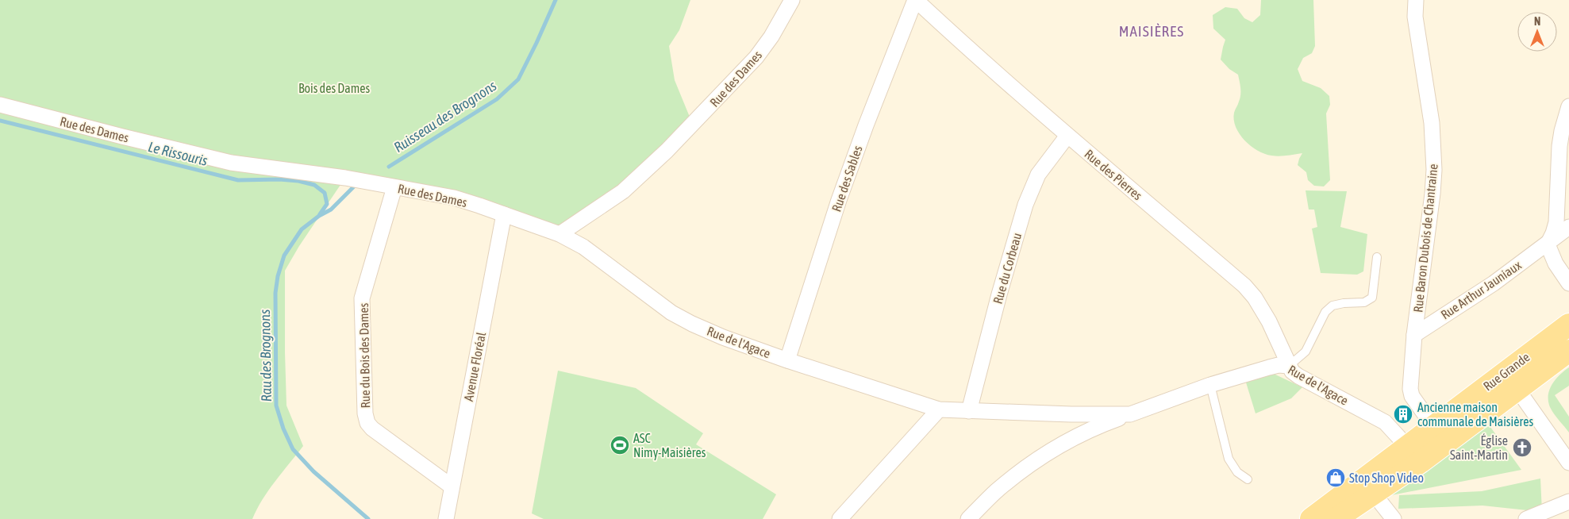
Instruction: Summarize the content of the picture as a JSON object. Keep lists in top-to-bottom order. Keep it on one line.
{"streets":{"main road":["Rue Grande"],"street":["Rue des Dames","Rue des Pierres","Rue des Sables","Rue Baron Dubois de Chantraine","Rue du Corbeau","Rue Arthur Jauniaux","Rue de l'Agace","Rue du Bois des Dames","Avenue Floréal"]},"crossings":[["Rue des Dames","Rue de l'Agace"],["Rue des Dames","Rue du Bois des Dames"],["Rue des Dames","Avenue Floréal"],["Rue des Pierres","Rue des Sables"],["Rue des Pierres","Rue du Corbeau"],["Rue des Pierres","Rue de l'Agace"],["Rue des Sables","Rue de l'Agace"],["Rue Baron Dubois de Chantraine","Rue Arthur Jauniaux"],["Rue Baron Dubois de Chantraine","Rue Grande"],["Rue du Corbeau","Rue de l'Agace"],["Rue de l'Agace","Rue Grande"],["Rue du Bois des Dames","Avenue Floréal"]],"districts":["MAISIÈRES"],"water":["Ruisseau des Brognons","Le Rissouris","Rau des Brognons"],"parks":["Bois des Dames"],"places":{"building":["Ancienne maison communale de Maisières"],"sports":["ASC Nimy-Maisières"],"church":["Église Saint-Martin"],"shop":["Stop Shop Video"]},"north":"top"}
